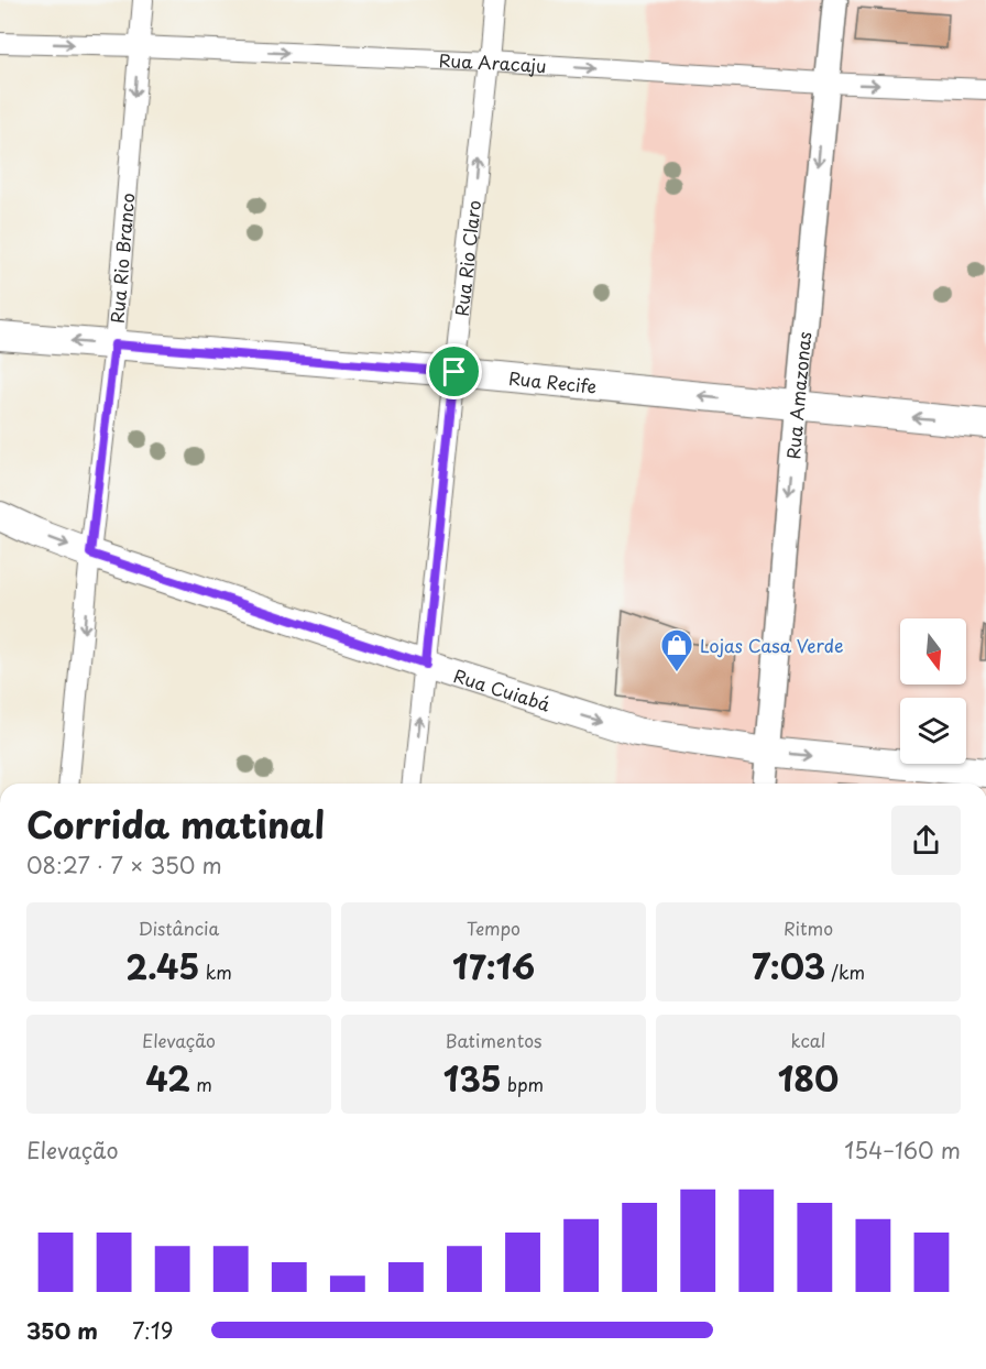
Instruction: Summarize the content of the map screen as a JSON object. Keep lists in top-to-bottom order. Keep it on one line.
{"streets":{"main road":["Rua Recife","Rua Cuiabá"],"street":["Rua Aracaju","Rua Rio Branco","Rua Rio Claro","Rua Amazonas"]},"crossings":[["Rua Aracaju","Rua Rio Branco"],["Rua Aracaju","Rua Rio Claro"],["Rua Aracaju","Rua Amazonas"],["Rua Rio Branco","Rua Recife"],["Rua Rio Branco","Rua Cuiabá"],["Rua Rio Claro","Rua Recife"],["Rua Rio Claro","Rua Cuiabá"],["Rua Recife","Rua Amazonas"],["Rua Amazonas","Rua Cuiabá"]],"one_way":["Rua Aracaju","Rua Rio Branco","Rua Rio Claro","Rua Recife","Rua Amazonas","Rua Cuiabá"],"places":{"shop":["Lojas Casa Verde"]},"north":"bottom","page":{"heading":["Corrida matinal","08:27 · 7 × 350 m"],"stats":[["Distância","2.45 km"],["Tempo","17:16"],["Ritmo","7:03 /km"],["Elevação","42 m"],["Batimentos","135 bpm"],["kcal","180"]],"chart":["Elevação","154–160 m"],"list":[{"name":"350 m","note":"7:19"}]}}
